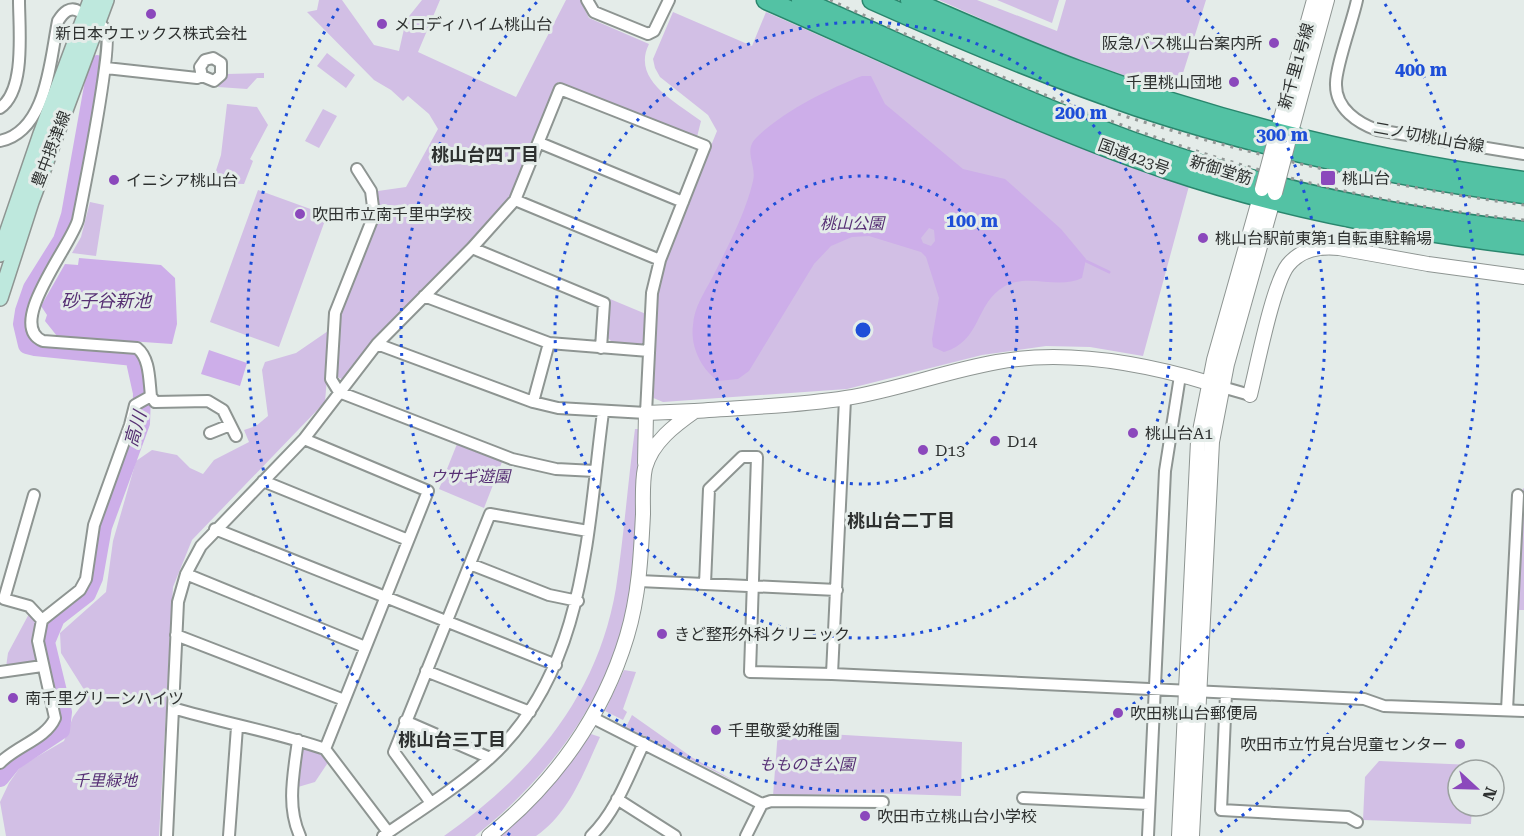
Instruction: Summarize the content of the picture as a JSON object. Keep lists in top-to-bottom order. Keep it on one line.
{"streets":{"highway":["国道423号","新御堂筋"],"main road":["豊中摂津線"],"street":["新千里1号線","二ノ切桃山台線"]},"districts":["桃山台四丁目","桃山台二丁目","桃山台三丁目"],"water":["砂子谷新池","高川"],"parks":["桃山公園","ウサギ遊園","もものき公園","千里緑地"],"places":{"other":["新日本ウエックス株式会社","メロディハイム桃山台","阪急バス桃山台案内所","千里桃山団地","イニシア桃山台","吹田市立南千里中学校","桃山台駅前東第1自転車駐輪場","桃山台A1","D14","D13","きど整形外科クリニック","南千里グリーンハイツ","吹田桃山台郵便局","千里敬愛幼稚園","吹田市立竹見台児童センター","吹田市立桃山台小学校"],"transit":["桃山台"]},"north":"right","rings":["400 m","200 m","300 m","100 m"]}
